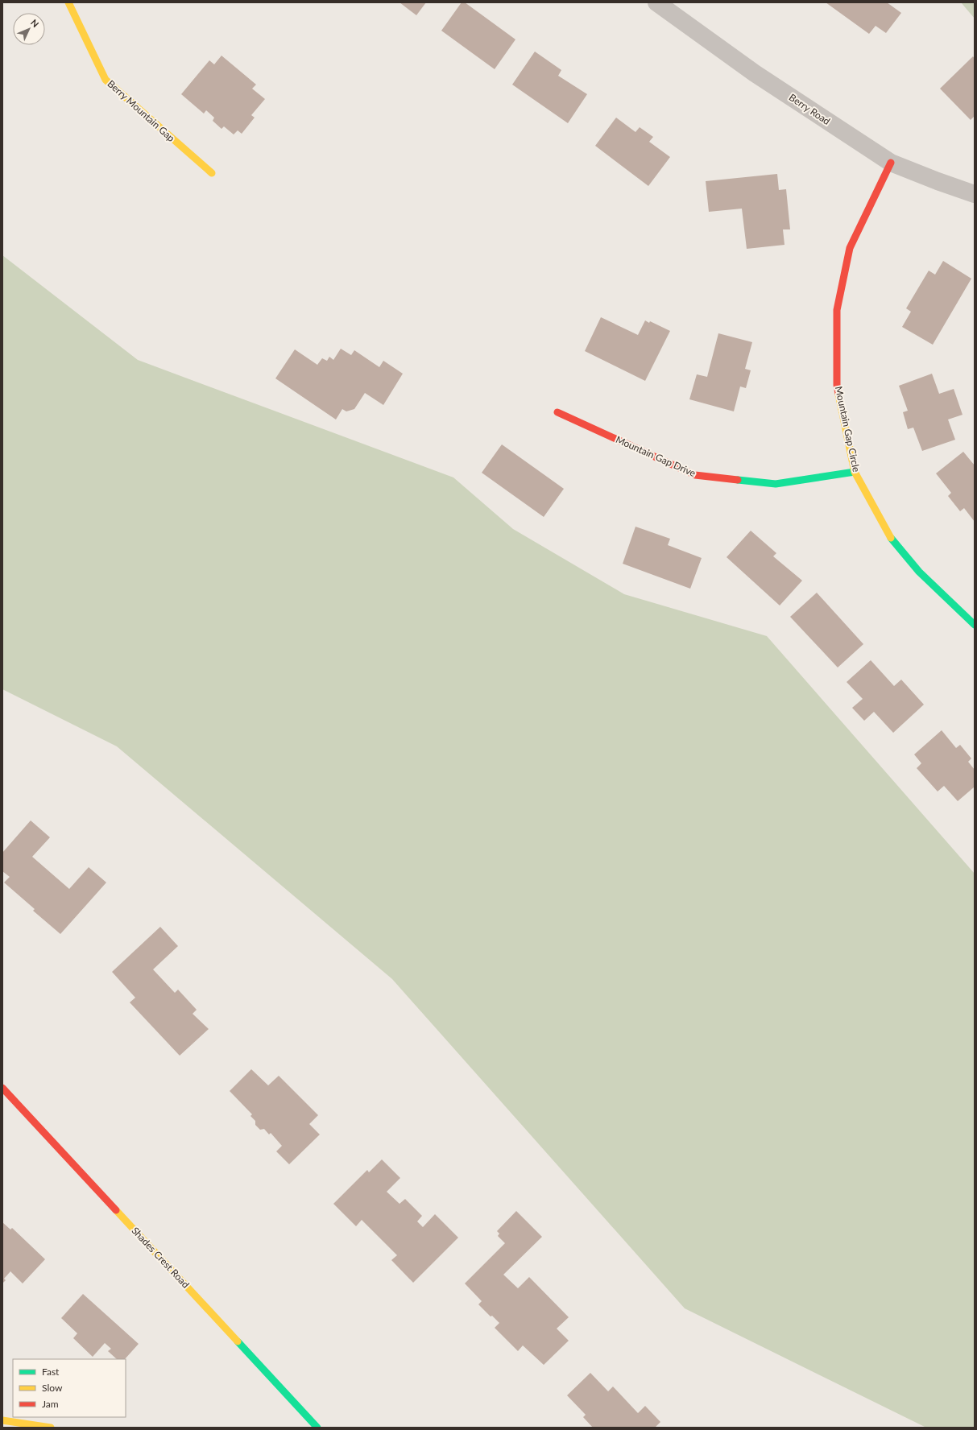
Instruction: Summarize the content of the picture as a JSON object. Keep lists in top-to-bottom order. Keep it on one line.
{"streets":{"street":["Berry Road","Berry Mountain Gap","Mountain Gap Circle","Mountain Gap Drive","Shades Crest Road"]},"crossings":[["Berry Road","Mountain Gap Circle"],["Mountain Gap Circle","Mountain Gap Drive"]],"legend":["Fast","Slow","Jam"],"north":"top right"}
